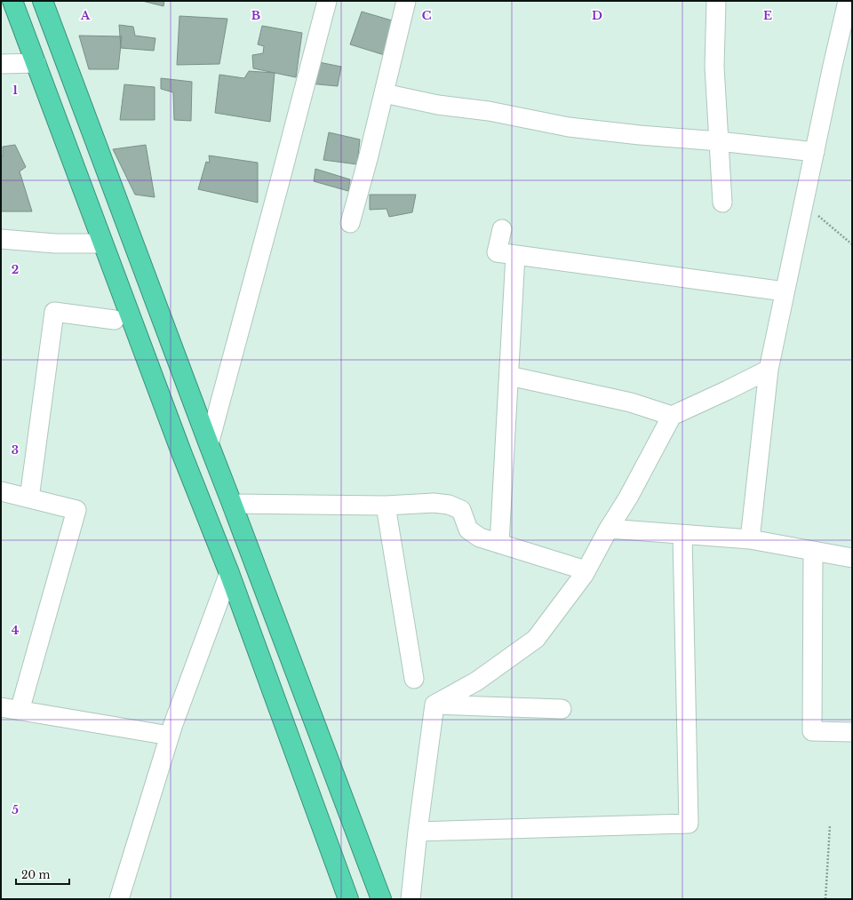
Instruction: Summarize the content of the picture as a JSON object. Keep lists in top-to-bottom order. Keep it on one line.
{"scale_bar":"20 m","grid":{"columns":["A","B","C","D","E"],"rows":["1","2","3","4","5"]}}
